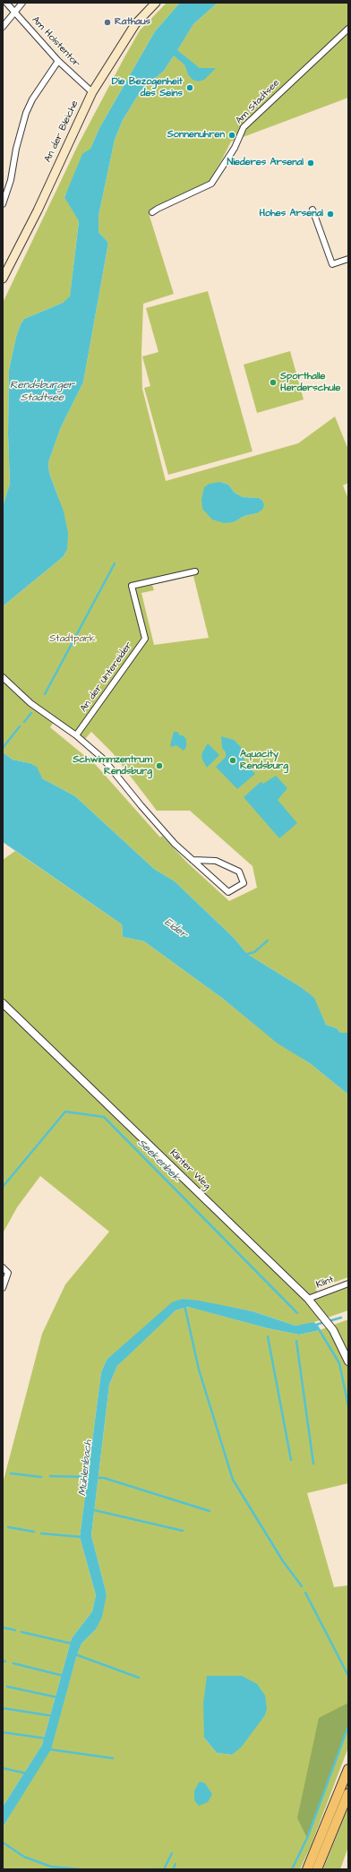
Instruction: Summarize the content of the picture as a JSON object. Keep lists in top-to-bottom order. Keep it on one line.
{"streets":{"main road":["An der Bleiche"],"street":["Am Holstentor","Am Stadtsee","An der Untereider","Klinter Weg","Klint"]},"crossings":[["Am Holstentor","An der Bleiche"],["Klinter Weg","Klint"]],"water":["Rendsburger Stadtsee","Eider","Seekenbek","Mühlenbach"],"parks":["Stadtpark"],"places":["Rathaus","Die Bezogenheit des Seins","Sonnenuhren","Niederes Arsenal","Hohes Arsenal","Sporthalle Herderschule","Aquacity Rendsburg","Schwimmzentrum Rendsburg"]}
